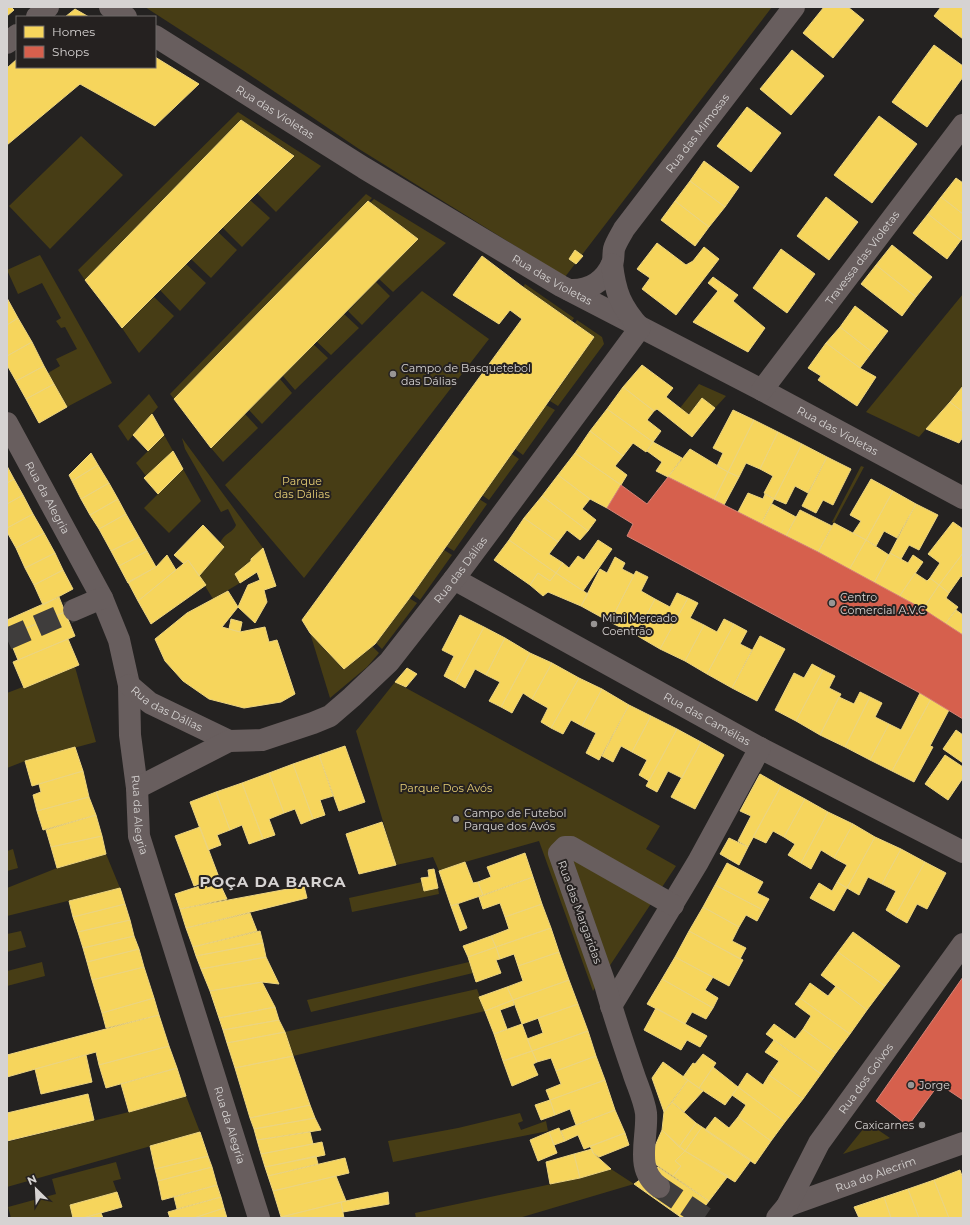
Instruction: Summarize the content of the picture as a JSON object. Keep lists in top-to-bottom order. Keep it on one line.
{"streets":{"street":["Rua das Violetas","Rua das Mimosas","Travessa das Violetas","Rua da Alegria","Rua das Dálias","Rua das Camélias","Rua das Margaridas","Rua dos Goivos","Rua do Alecrim"]},"crossings":[["Rua das Violetas","Rua das Mimosas"],["Rua das Violetas","Travessa das Violetas"],["Rua das Violetas","Rua das Dálias"],["Rua das Mimosas","Rua das Dálias"],["Rua da Alegria","Rua das Dálias"],["Rua das Dálias","Rua das Camélias"],["Rua dos Goivos","Rua do Alecrim"]],"districts":["POÇA DA BARCA"],"parks":["Parque das Dálias","Parque Dos Avós"],"places":["Campo de Basquetebol das Dálias","Centro Comercial A.V.C","Mini Mercado Coentrão","Campo de Futebol Parque dos Avós","Jorge","Caxicarnes"],"legend":["Homes","Shops"],"north":"top left"}
